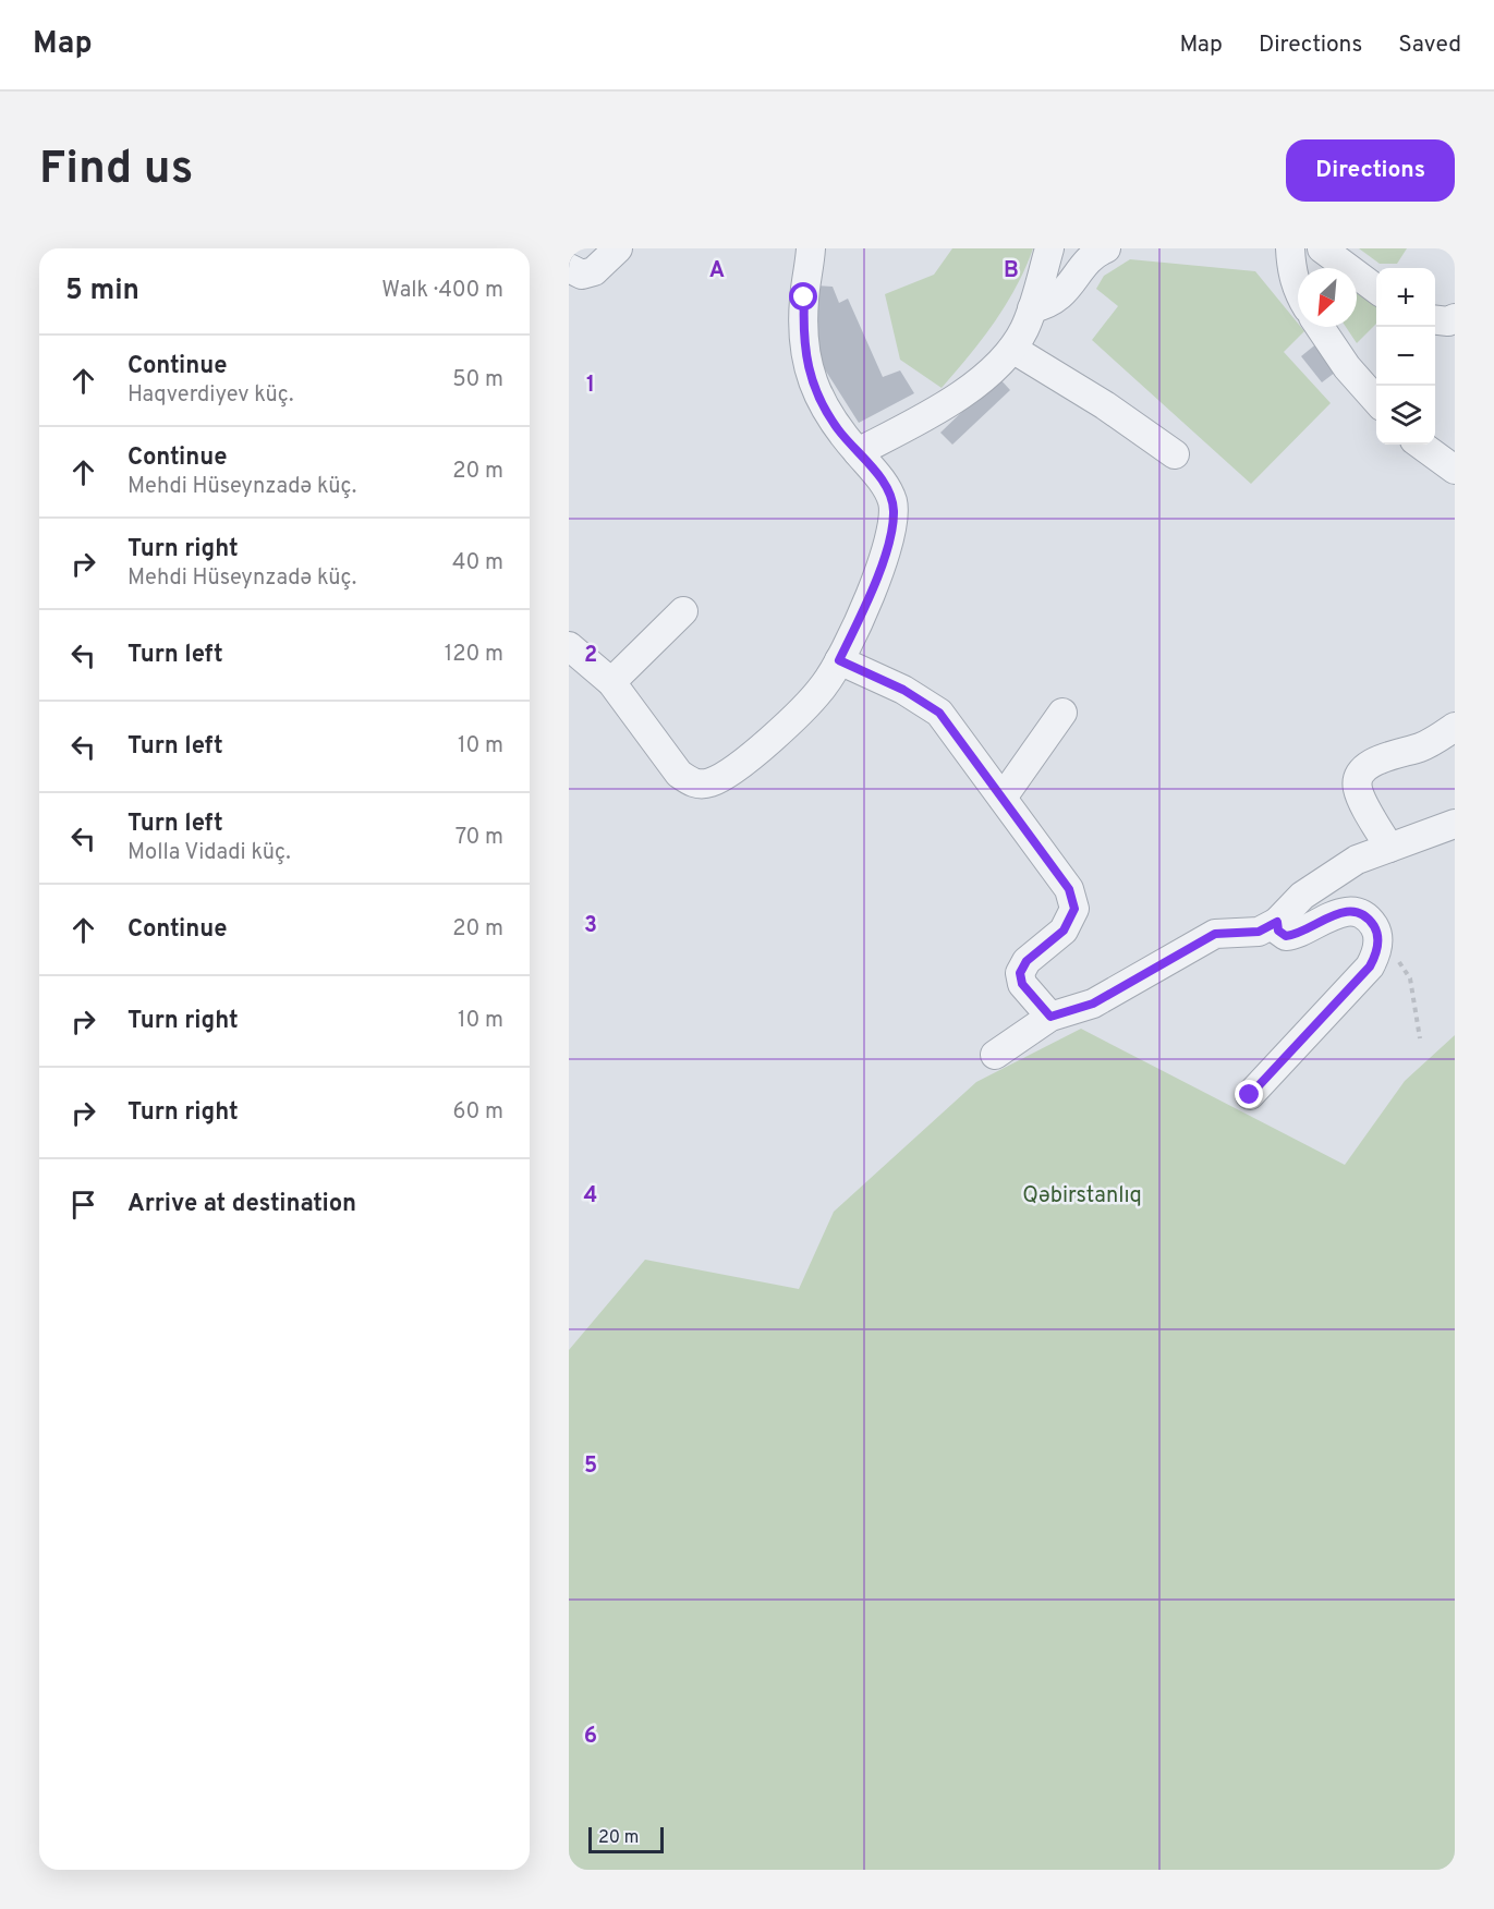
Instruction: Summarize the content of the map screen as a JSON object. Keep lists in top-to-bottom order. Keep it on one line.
{"parks":["Qəbirstanlıq"],"scale_bar":"20 m","north":"bottom left","page":{"header":"Map","nav":["Map","Directions","Saved"],"buttons":"Directions","title":"Find us","heading":["5 min","Walk · 400 m"],"map_buttons":["+","−"],"list":[["Continue","Haqverdiyev küç.","50 m"],["Continue","Mehdi Hüseynzadə küç.","20 m"],["Turn right","Mehdi Hüseynzadə küç.","40 m"],["Turn left","120 m"],["Turn left","10 m"],["Turn left","Molla Vidadi küç.","70 m"],["Continue","20 m"],["Turn right","10 m"],["Turn right","60 m"],"Arrive at destination"],"scale":"20 m"},"grid":{"columns":["A","B"],"rows":["1","2","3","4","5","6"]}}
